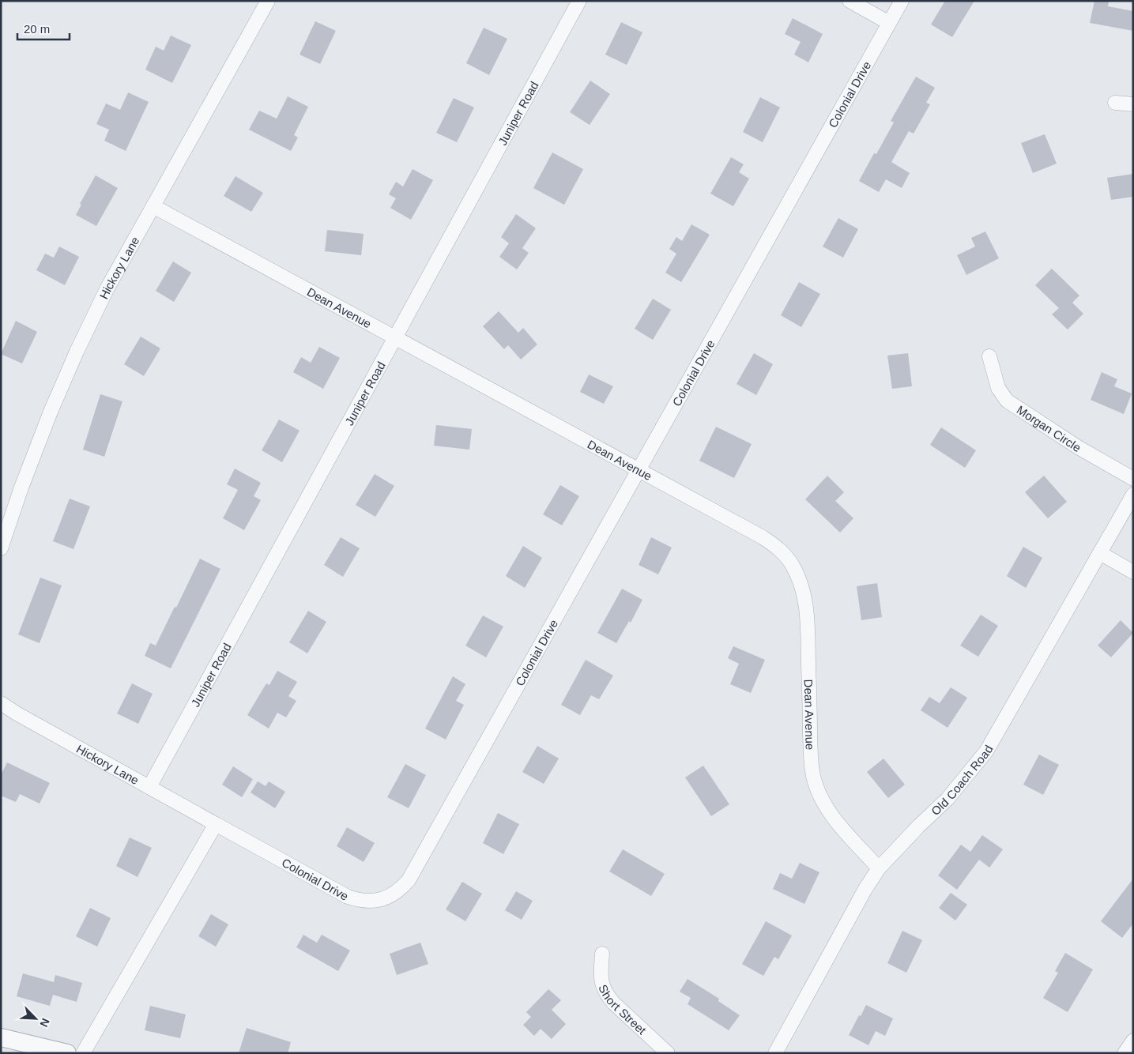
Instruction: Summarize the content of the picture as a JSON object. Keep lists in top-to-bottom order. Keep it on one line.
{"streets":{"street":["Colonial Drive","Juniper Road","Hickory Lane","Dean Avenue","Morgan Circle","Old Coach Road","Short Street"]},"crossings":[["Colonial Drive","Hickory Lane"],["Colonial Drive","Dean Avenue"],["Juniper Road","Hickory Lane"],["Juniper Road","Dean Avenue"],["Hickory Lane","Dean Avenue"],["Dean Avenue","Old Coach Road"]],"scale_bar":"20 m","north":"bottom right"}
